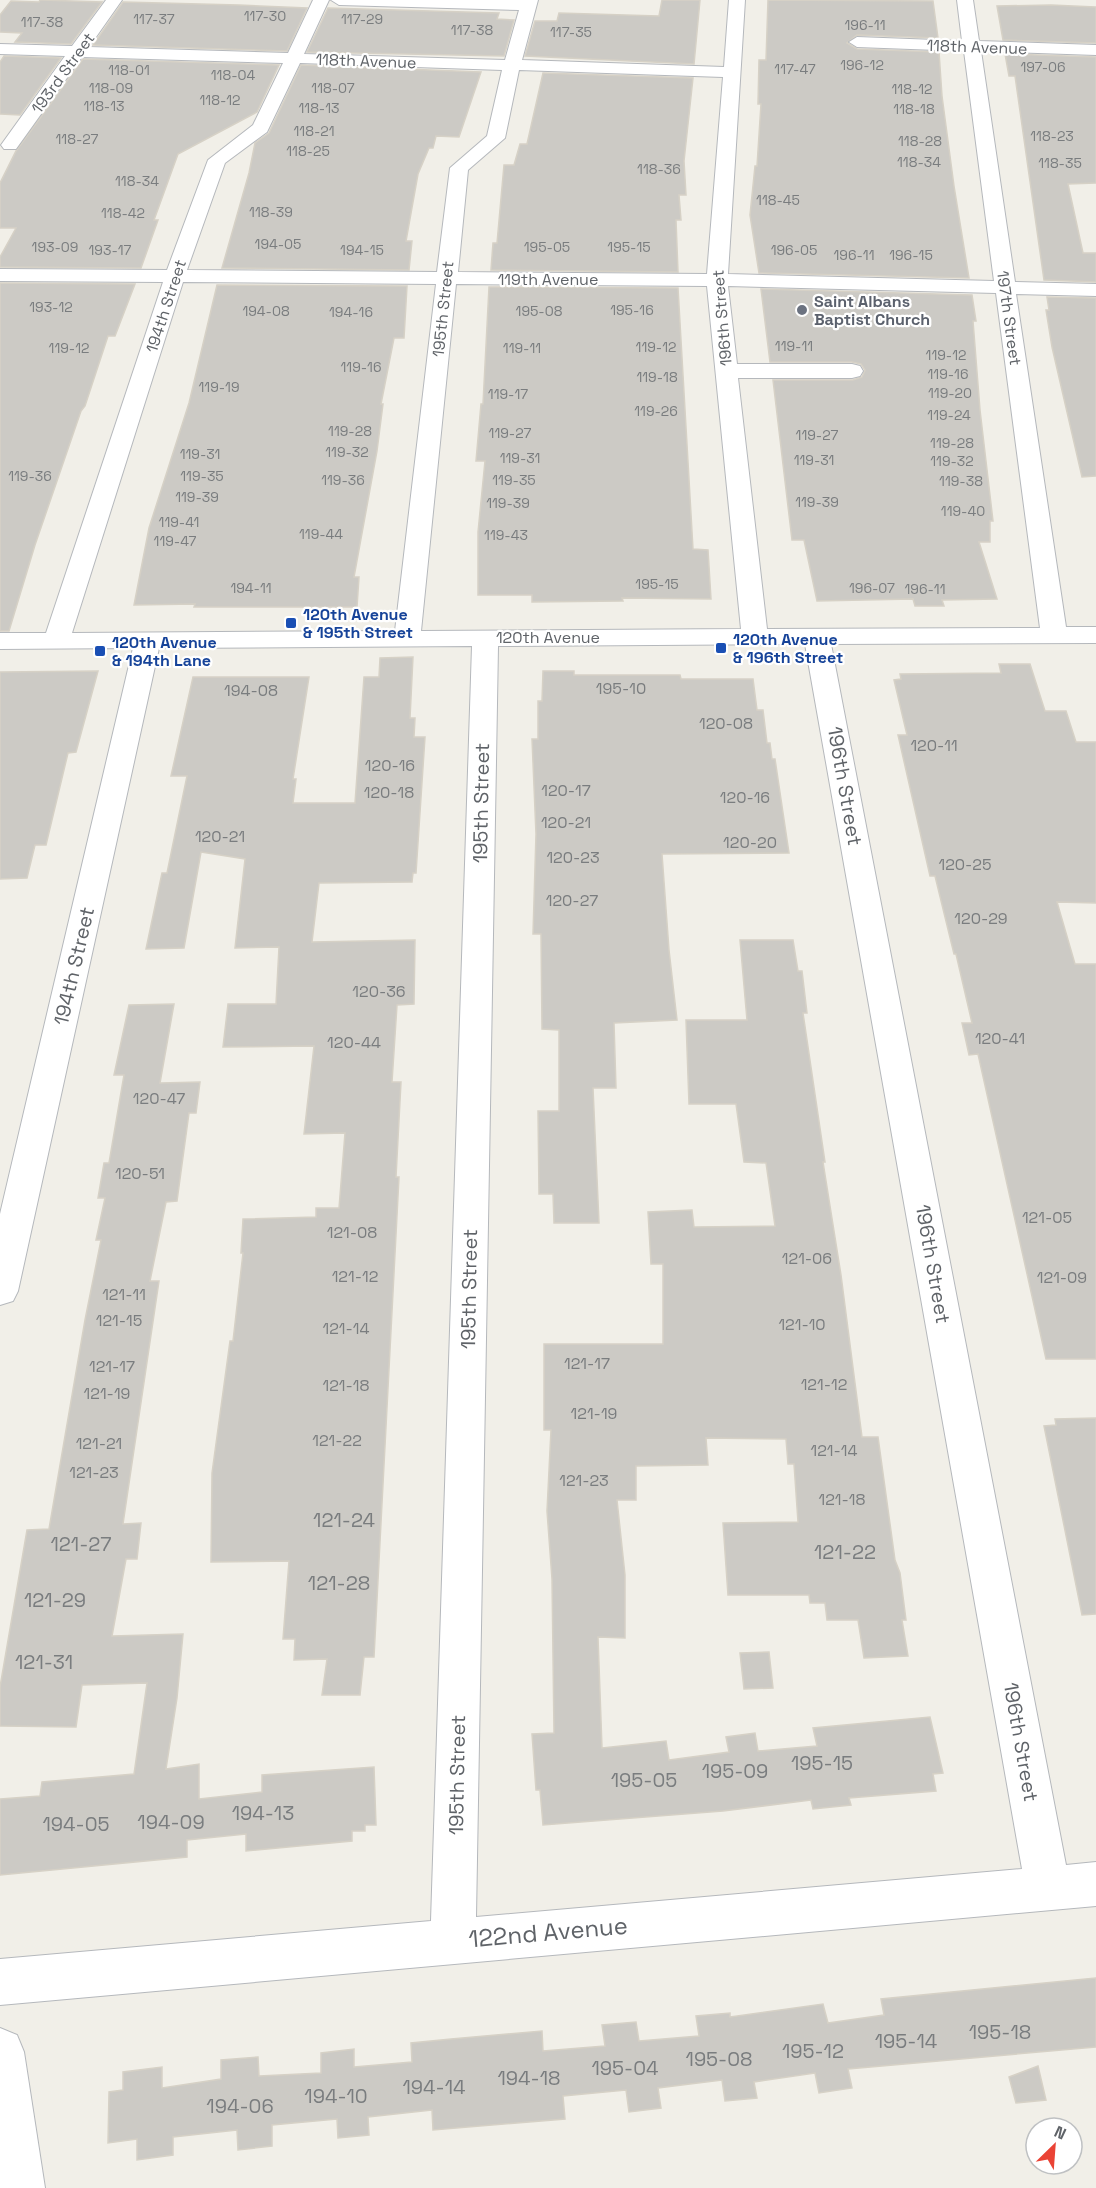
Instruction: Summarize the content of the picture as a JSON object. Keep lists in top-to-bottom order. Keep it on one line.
{"streets":{"street":["118th Avenue","193rd Street","119th Avenue","194th Street","195th Street","196th Street","197th Street","120th Avenue","122nd Avenue"]},"crossings":[["118th Avenue","193rd Street"],["118th Avenue","194th Street"],["118th Avenue","195th Street"],["118th Avenue","196th Street"],["118th Avenue","197th Street"],["119th Avenue","194th Street"],["119th Avenue","195th Street"],["119th Avenue","196th Street"],["119th Avenue","197th Street"],["194th Street","120th Avenue"],["195th Street","120th Avenue"],["195th Street","122nd Avenue"],["196th Street","120th Avenue"],["196th Street","122nd Avenue"],["197th Street","120th Avenue"]],"places":{"other":["Saint Albans Baptist Church"],"transit":["120th Avenue & 195th Street","120th Avenue & 196th Street","120th Avenue & 194th Lane"]},"house_numbers":["117-30","117-37","117-29","117-38","196-11","117-38","117-35","196-12","197-06","117-47","118-01","118-04","118-09","118-07","118-12","118-12","118-13","118-13","118-18","118-21","118-23","118-27","118-28","118-25","118-34","118-35","118-36","118-34","118-45","118-39","118-42","194-05","193-09","195-05","195-15","193-17","194-15","196-05","196-11","196-15","193-12","195-16","194-08","195-08","194-16","119-11","119-12","119-12","119-11","119-12","119-16","119-16","119-18","119-19","119-20","119-17","119-26","119-24","119-28","119-27","119-27","119-28","119-32","119-31","119-31","119-31","119-32","119-36","119-35","119-36","119-35","119-38","119-39","119-39","119-39","119-40","119-41","119-44","119-43","119-47","195-15","194-11","196-07","196-11","195-10","194-08","120-08","120-11","120-16","120-17","120-18","120-16","120-21","120-21","120-20","120-23","120-25","120-27","120-29","120-36","120-41","120-44","120-47","120-51","121-05","121-08","121-06","121-12","121-09","121-11","121-15","121-10","121-14","121-17","121-17","121-12","121-18","121-19","121-19","121-22","121-21","121-14","121-23","121-23","121-18","121-24","121-27","121-22","121-28","121-29","121-31","195-15","195-09","195-05","194-13","194-09","194-05","195-18","195-14","195-12","195-08","195-04","194-18","194-14","194-10","194-06"],"north":"top right"}
